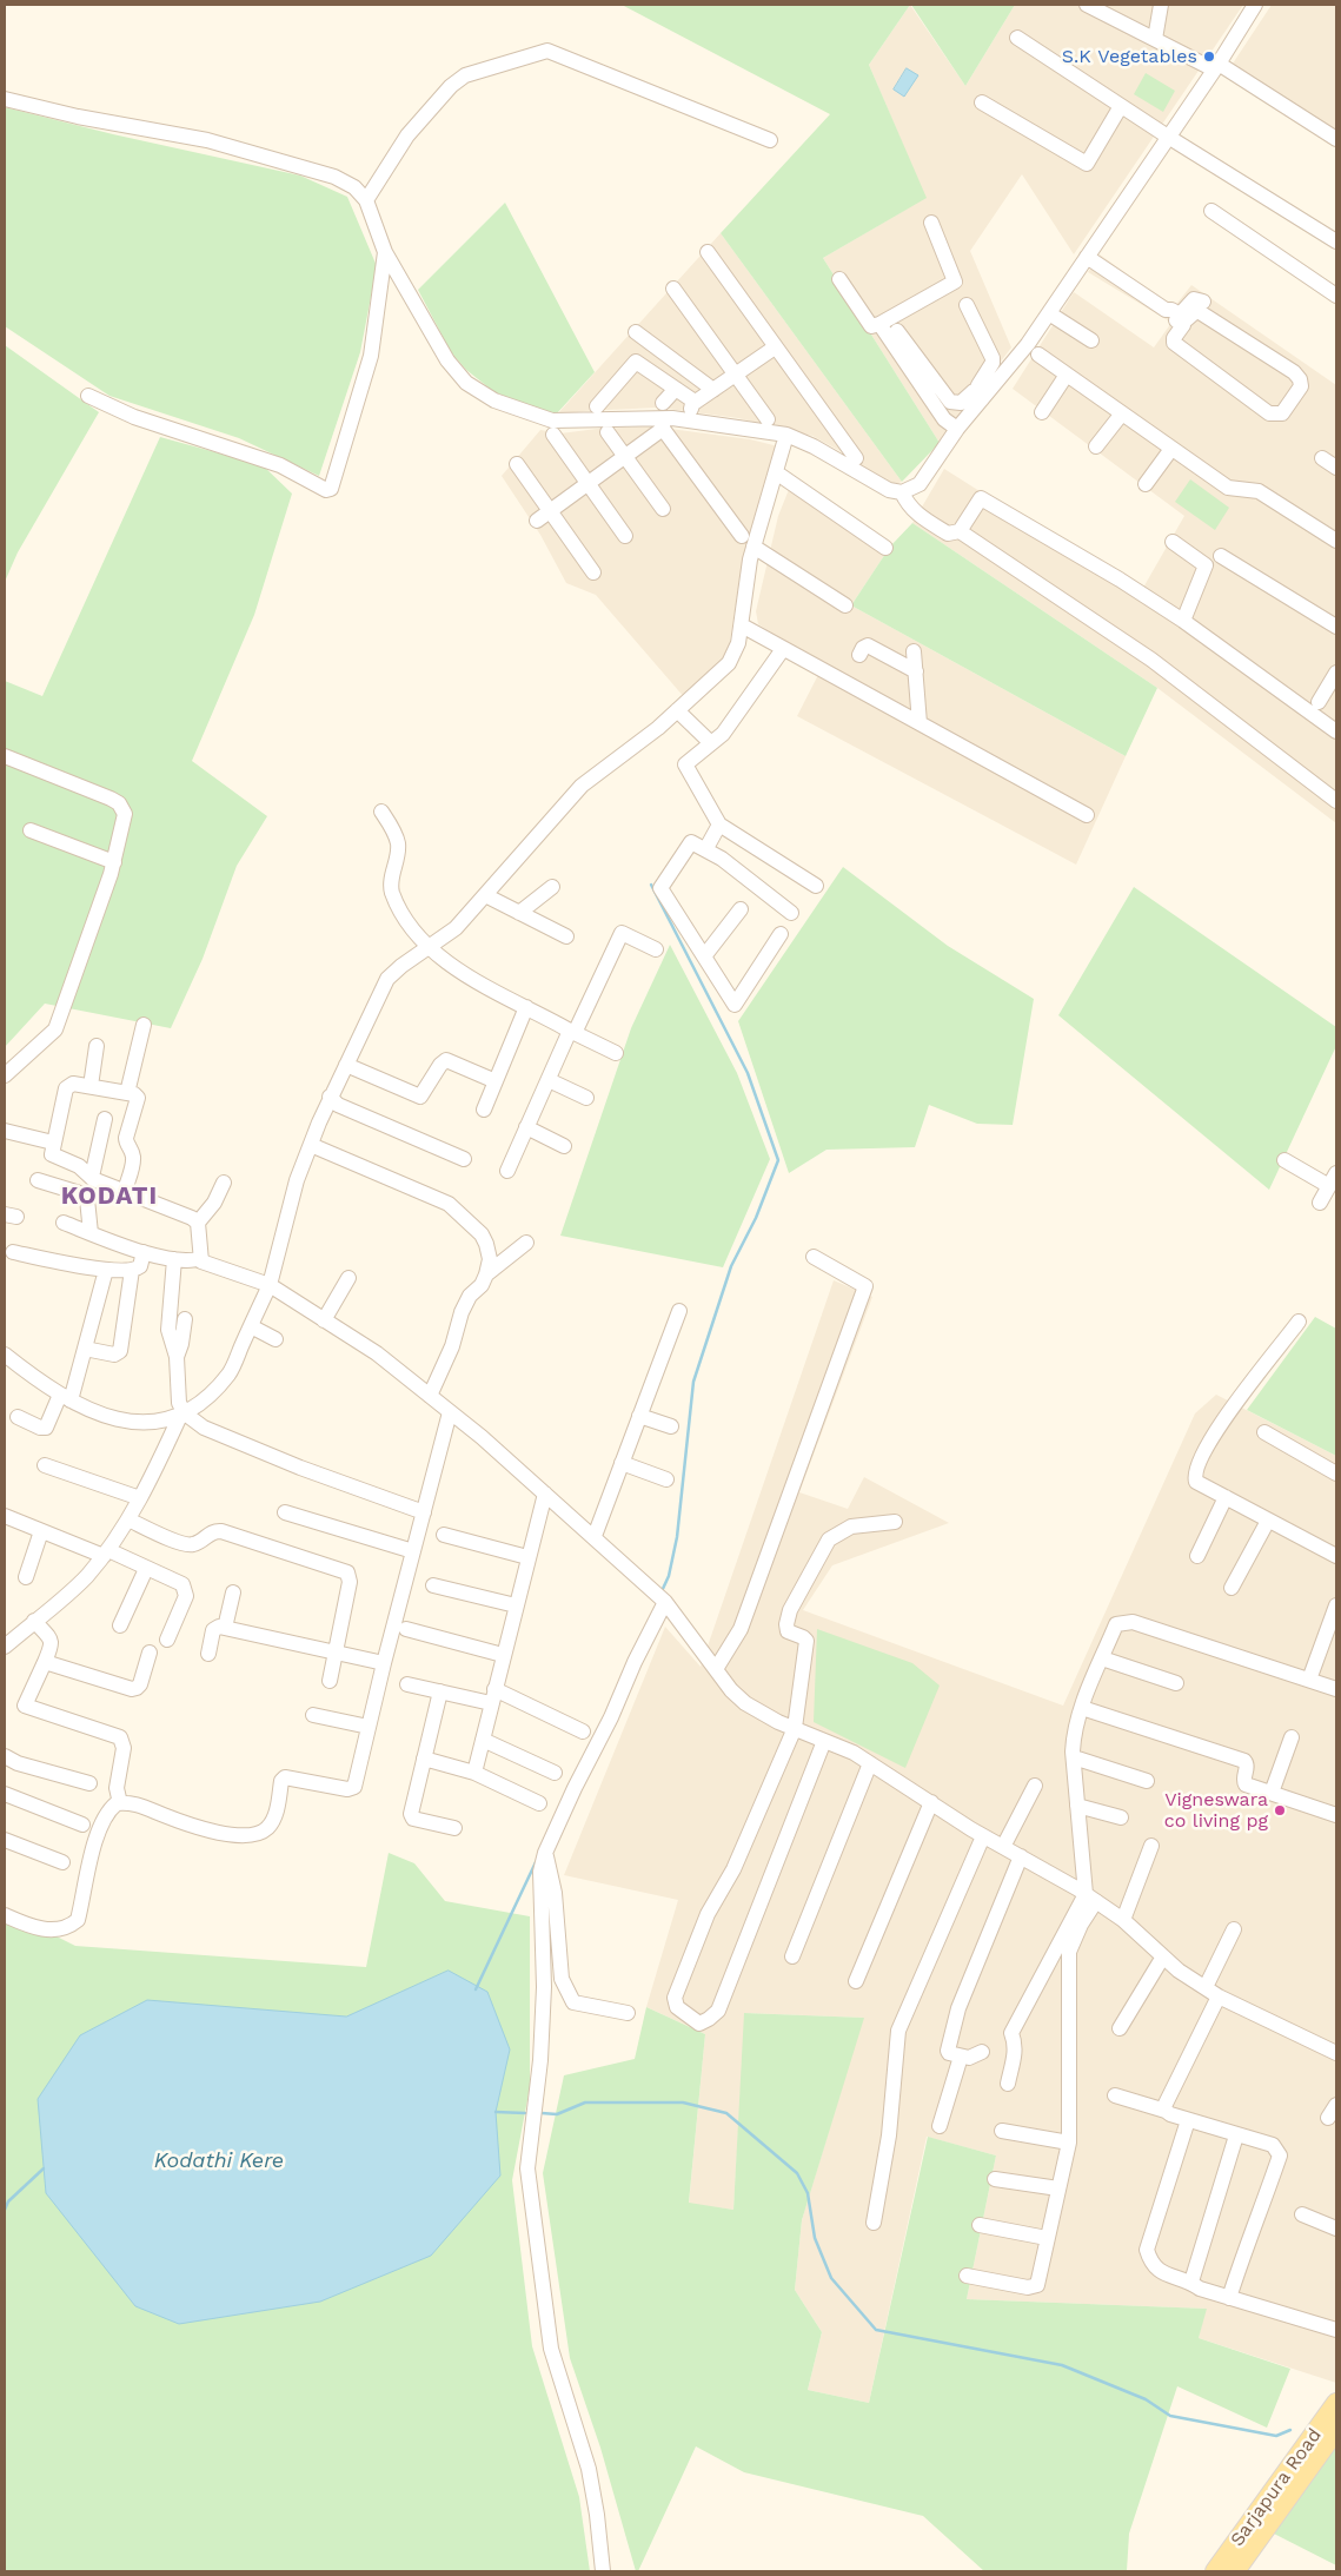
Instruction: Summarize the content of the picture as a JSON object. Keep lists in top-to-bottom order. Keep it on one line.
{"streets":{"main road":["Sarjapura Road"]},"districts":["KODATI"],"water":["Kodathi Kere"],"places":["S.K Vegetables","Vigneswara co living pg"]}
